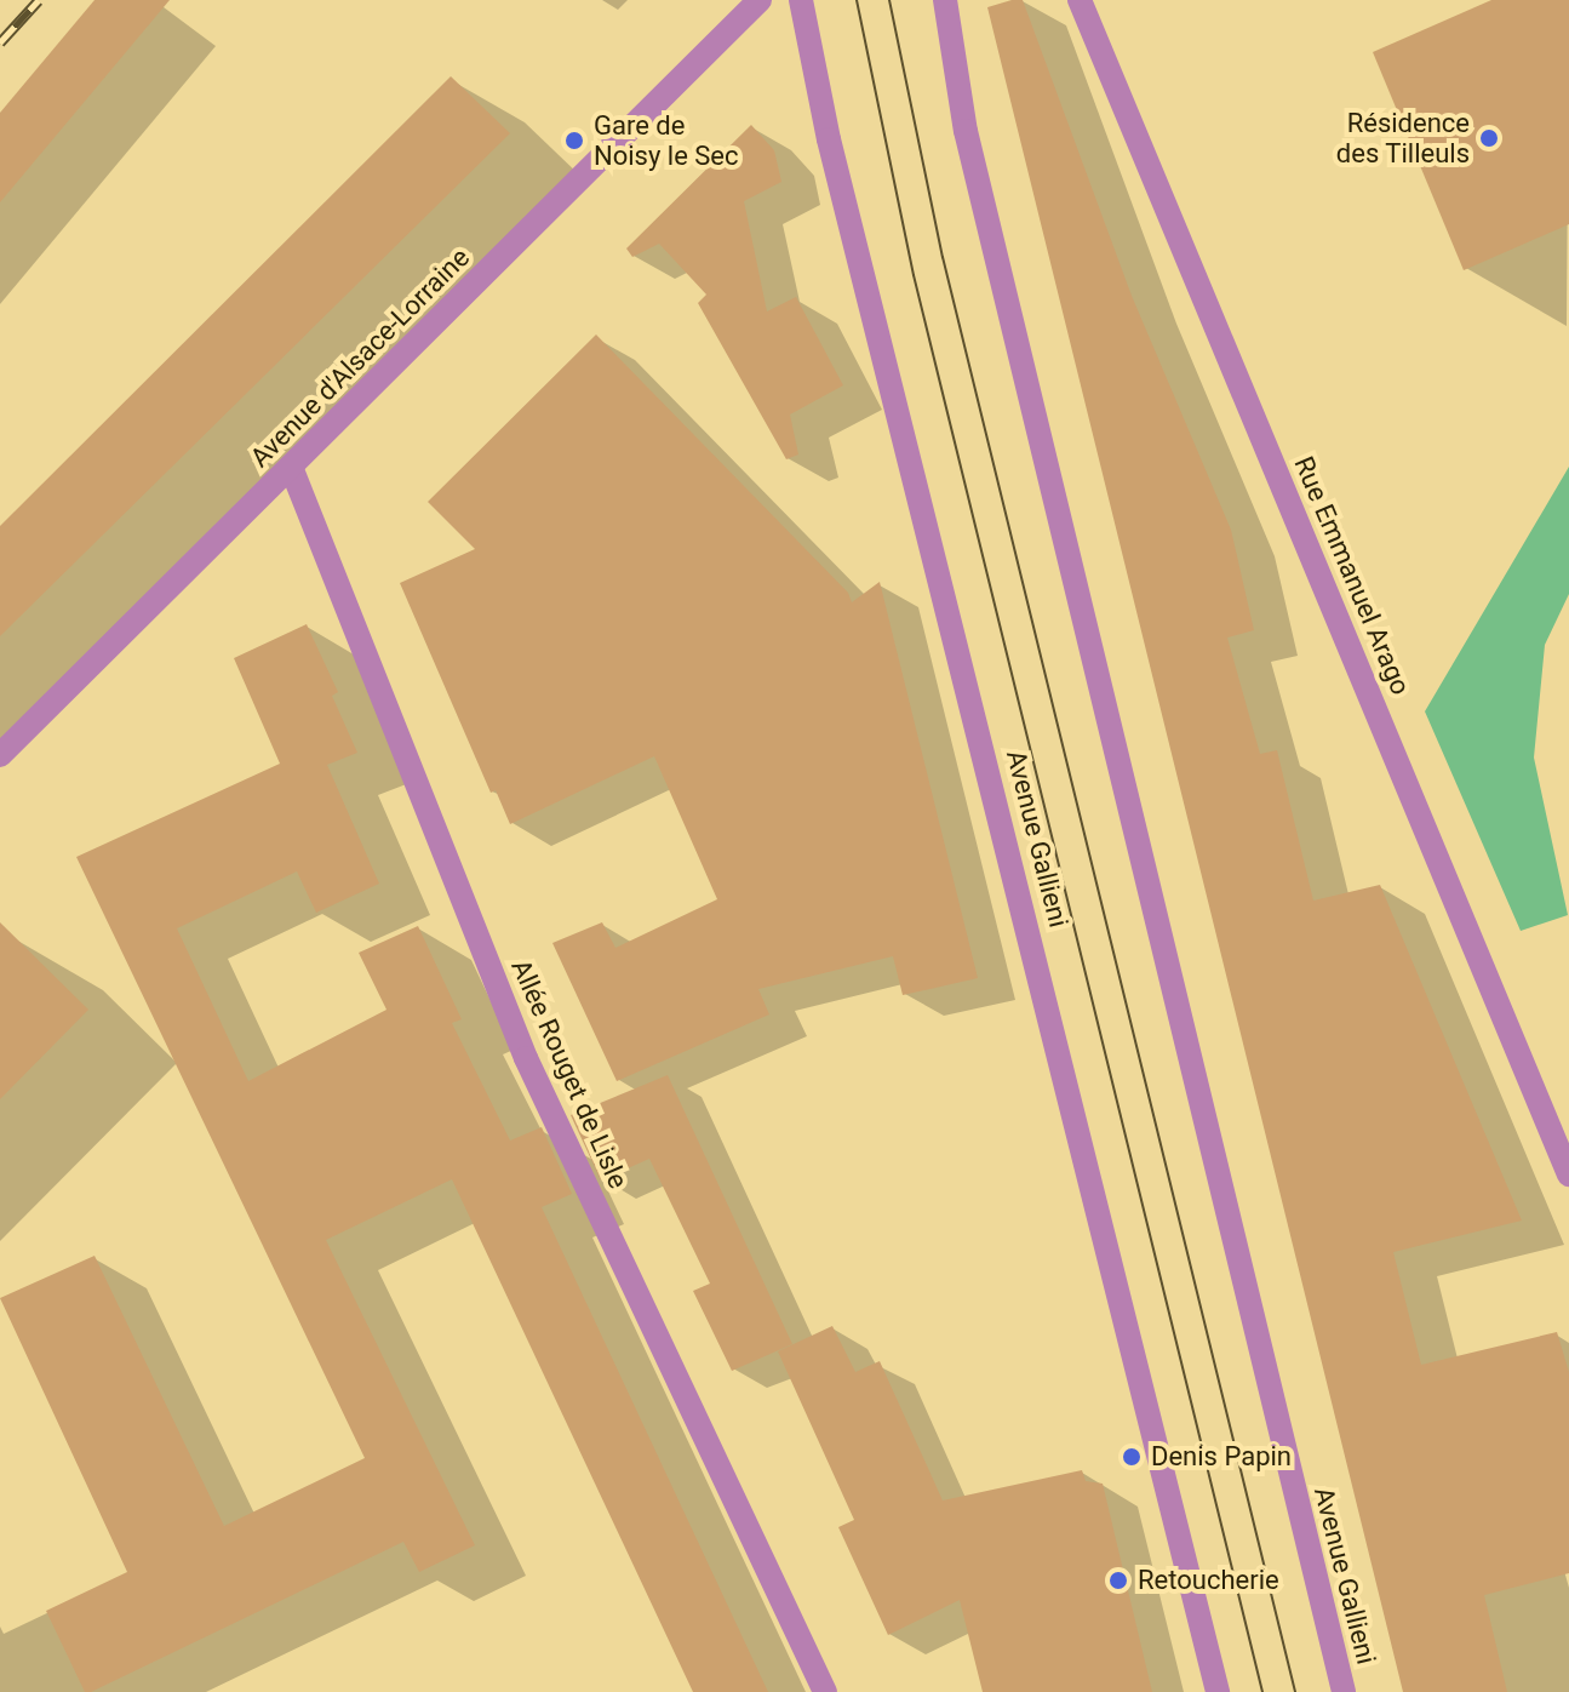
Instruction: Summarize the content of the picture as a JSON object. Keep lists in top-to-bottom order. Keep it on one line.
{"streets":{"street":["Avenue d'Alsace-Lorraine","Rue Emmanuel Arago","Avenue Gallieni","Allée Rouget de Lisle"]},"crossings":[["Avenue d'Alsace-Lorraine","Allée Rouget de Lisle"]],"places":["Résidence des Tilleuls","Gare de Noisy le Sec","Denis Papin","Retoucherie"]}
